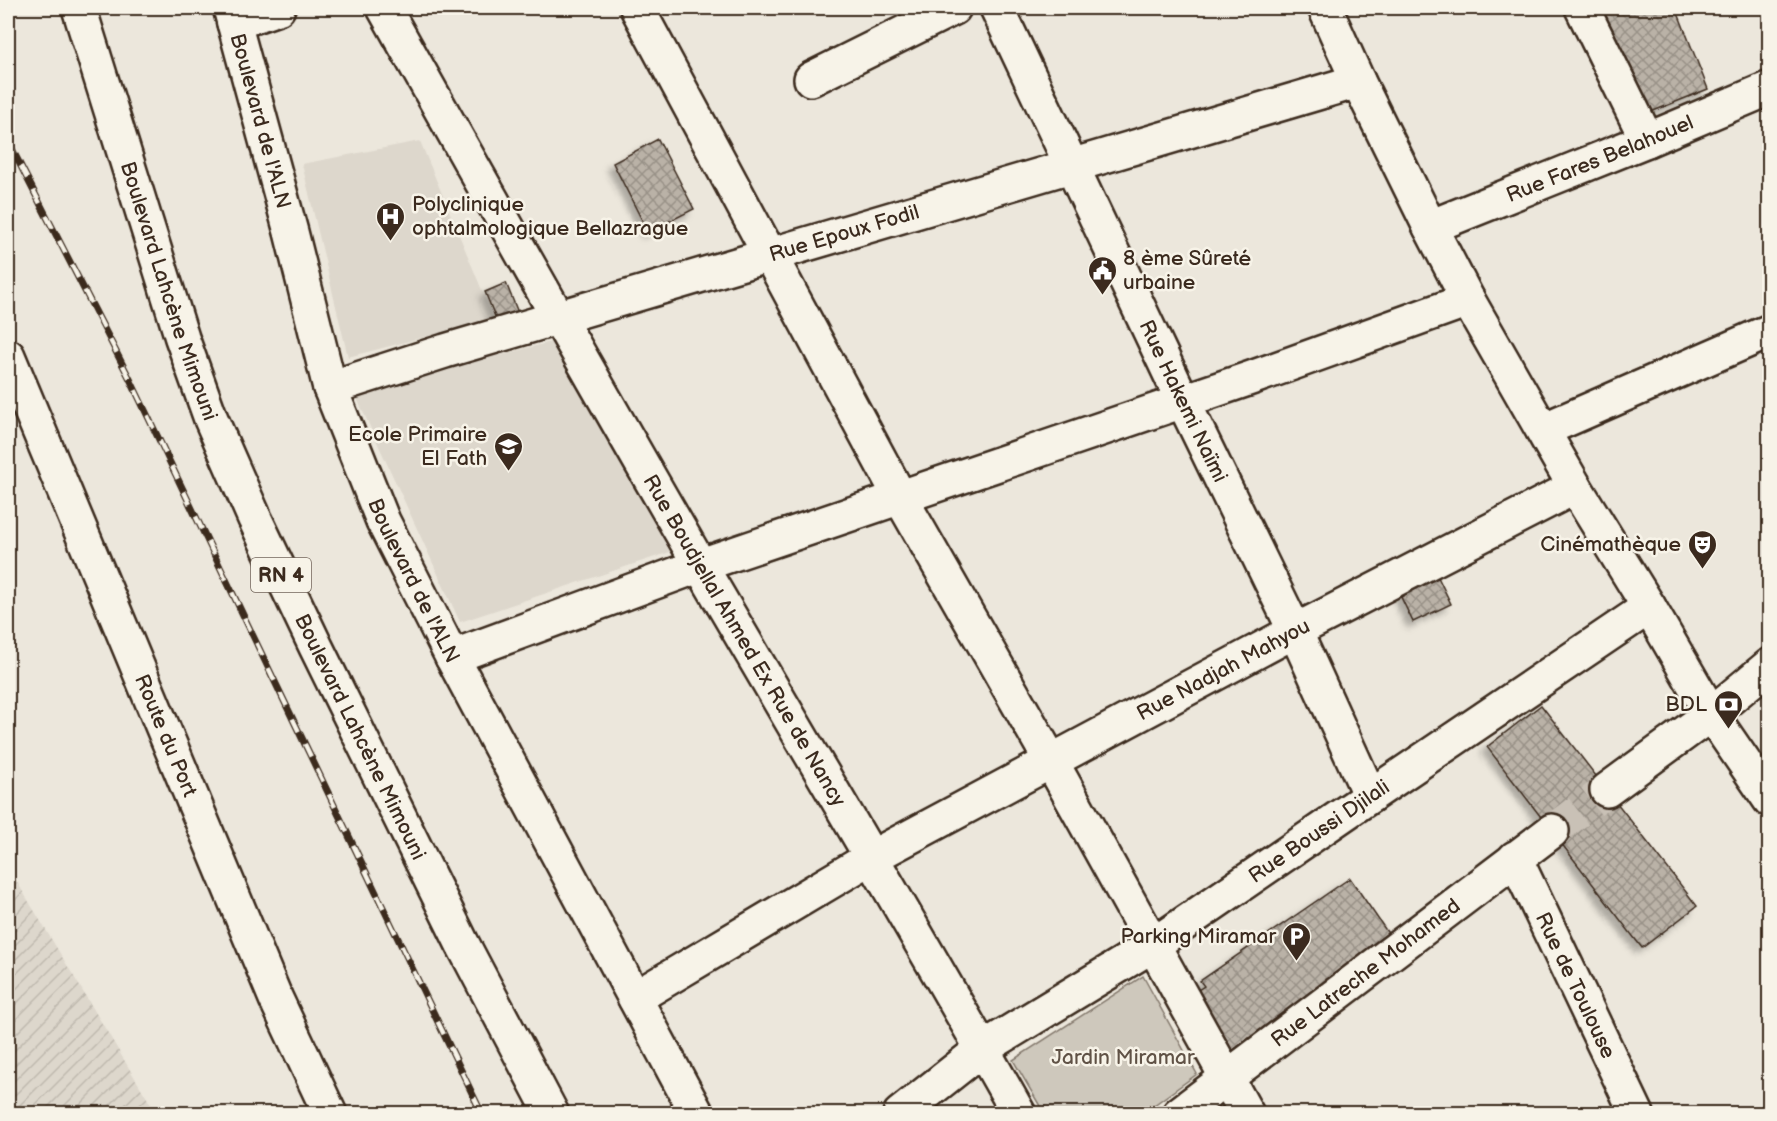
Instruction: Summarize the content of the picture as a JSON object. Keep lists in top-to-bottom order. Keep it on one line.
{"streets":{"street":["Boulevard de l'ALN","Rue Fares Belahouel","Rue Epoux Fodil","Boulevard Lahcène Mimouni","Rue Hakemi Naïmi","RN 4","Rue Boudjellal Ahmed Ex Rue de Nancy","Rue Nadjah Mahyou","Route du Port","Rue Boussi Djilali","Rue Latreche Mohamed","Rue de Toulouse"]},"crossings":[["Boulevard de l'ALN","Rue Epoux Fodil"],["Boulevard de l'ALN","Rue Nadjah Mahyou"],["Rue Epoux Fodil","Rue Hakemi Naïmi"],["Rue Epoux Fodil","Rue Boudjellal Ahmed Ex Rue de Nancy"],["Rue Hakemi Naïmi","Rue Nadjah Mahyou"],["Rue Hakemi Naïmi","Rue Boussi Djilali"],["Rue Boudjellal Ahmed Ex Rue de Nancy","Rue Nadjah Mahyou"],["Rue Boudjellal Ahmed Ex Rue de Nancy","Rue Boussi Djilali"],["Rue Latreche Mohamed","Rue de Toulouse"]],"parks":["Jardin Miramar"],"places":{"hospital":["Polyclinique ophtalmologique Bellazrague"],"public building":["8 ème Sûreté urbaine"],"school or university":["Ecole Primaire El Fath"],"theatre":["Cinémathèque"],"bank":["BDL"],"parking":["Parking Miramar"]}}
